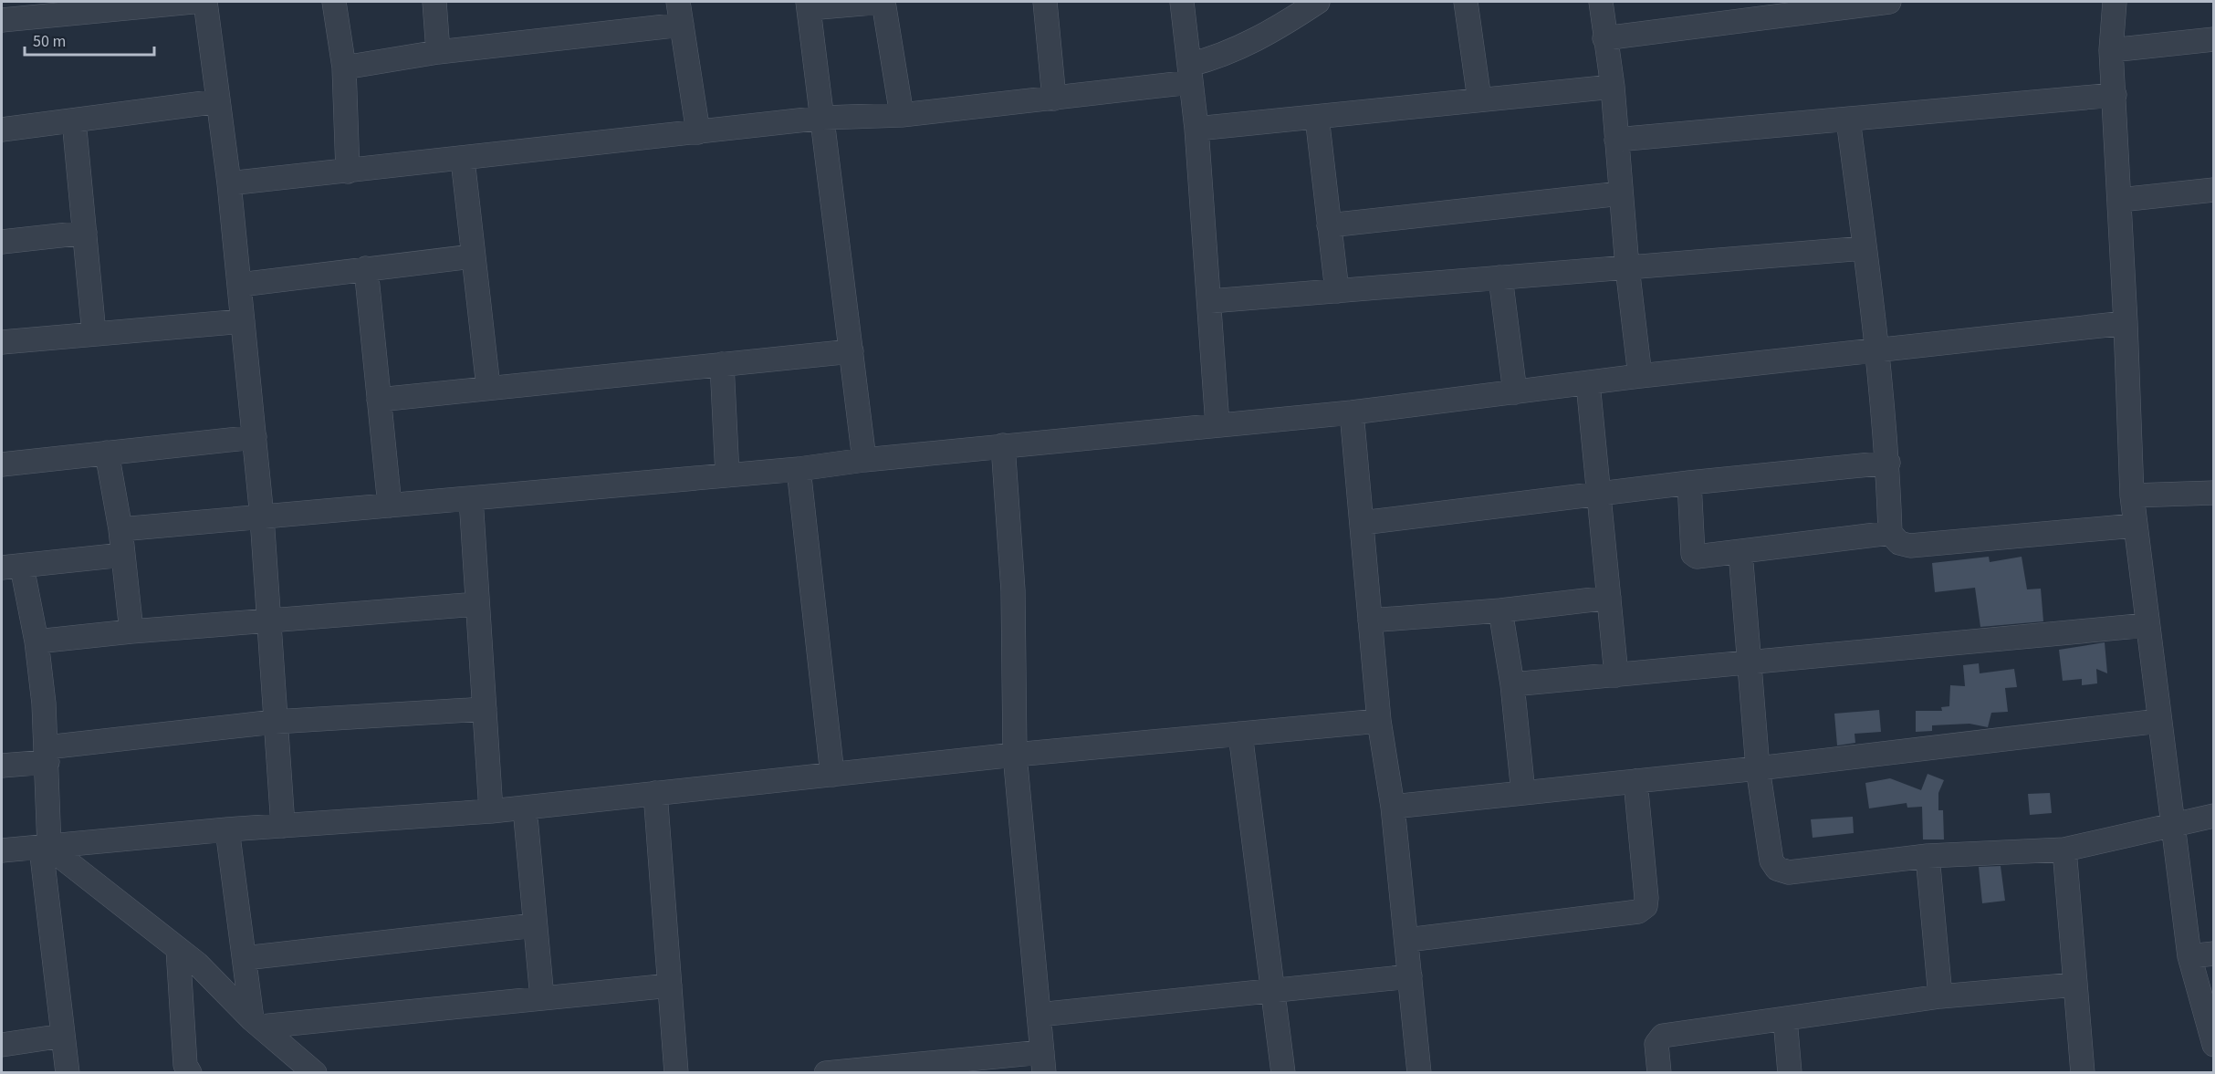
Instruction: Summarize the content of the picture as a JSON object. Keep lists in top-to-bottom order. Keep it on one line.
{"scale_bar":"50 m"}
